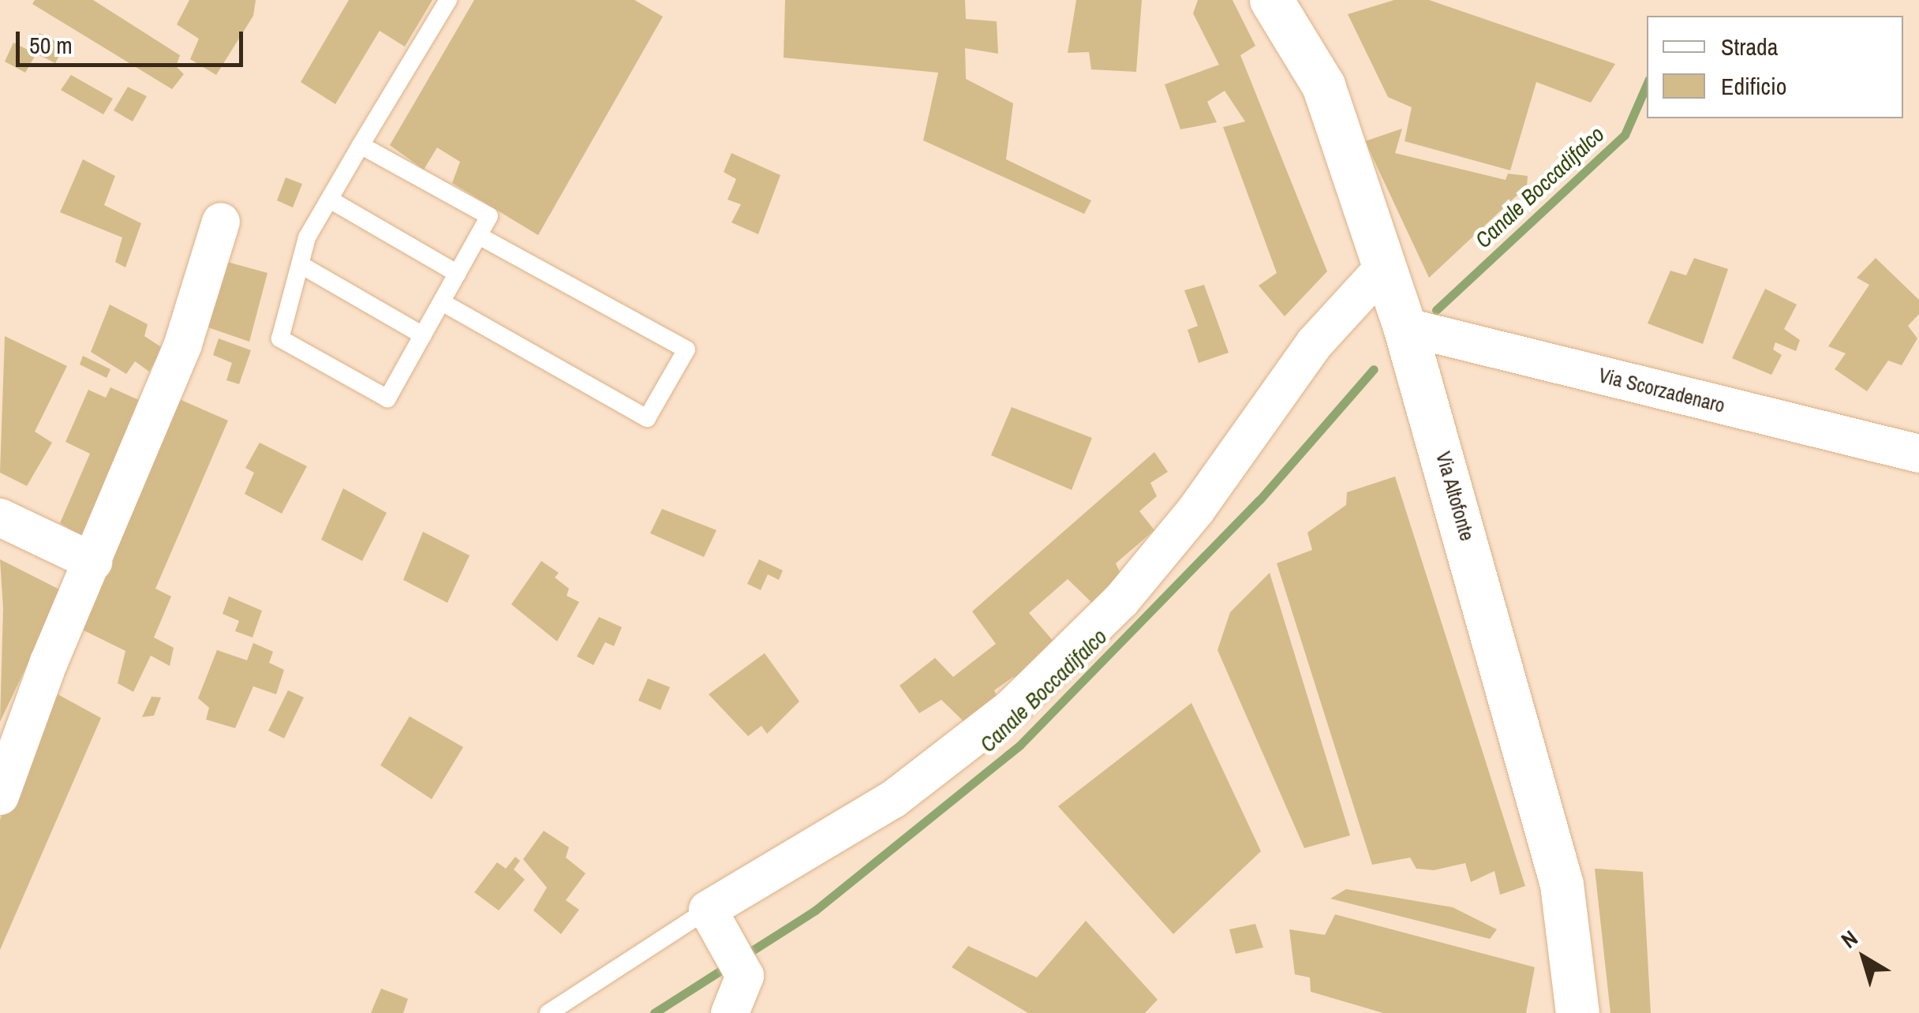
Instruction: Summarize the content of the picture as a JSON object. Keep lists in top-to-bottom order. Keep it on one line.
{"streets":{"street":["Via Scorzadenaro","Via Altofonte"]},"crossings":[["Via Scorzadenaro","Via Altofonte"]],"water":["Canale Boccadifalco"],"legend":["Strada","Edificio"],"scale_bar":"50 m","north":"top left"}
